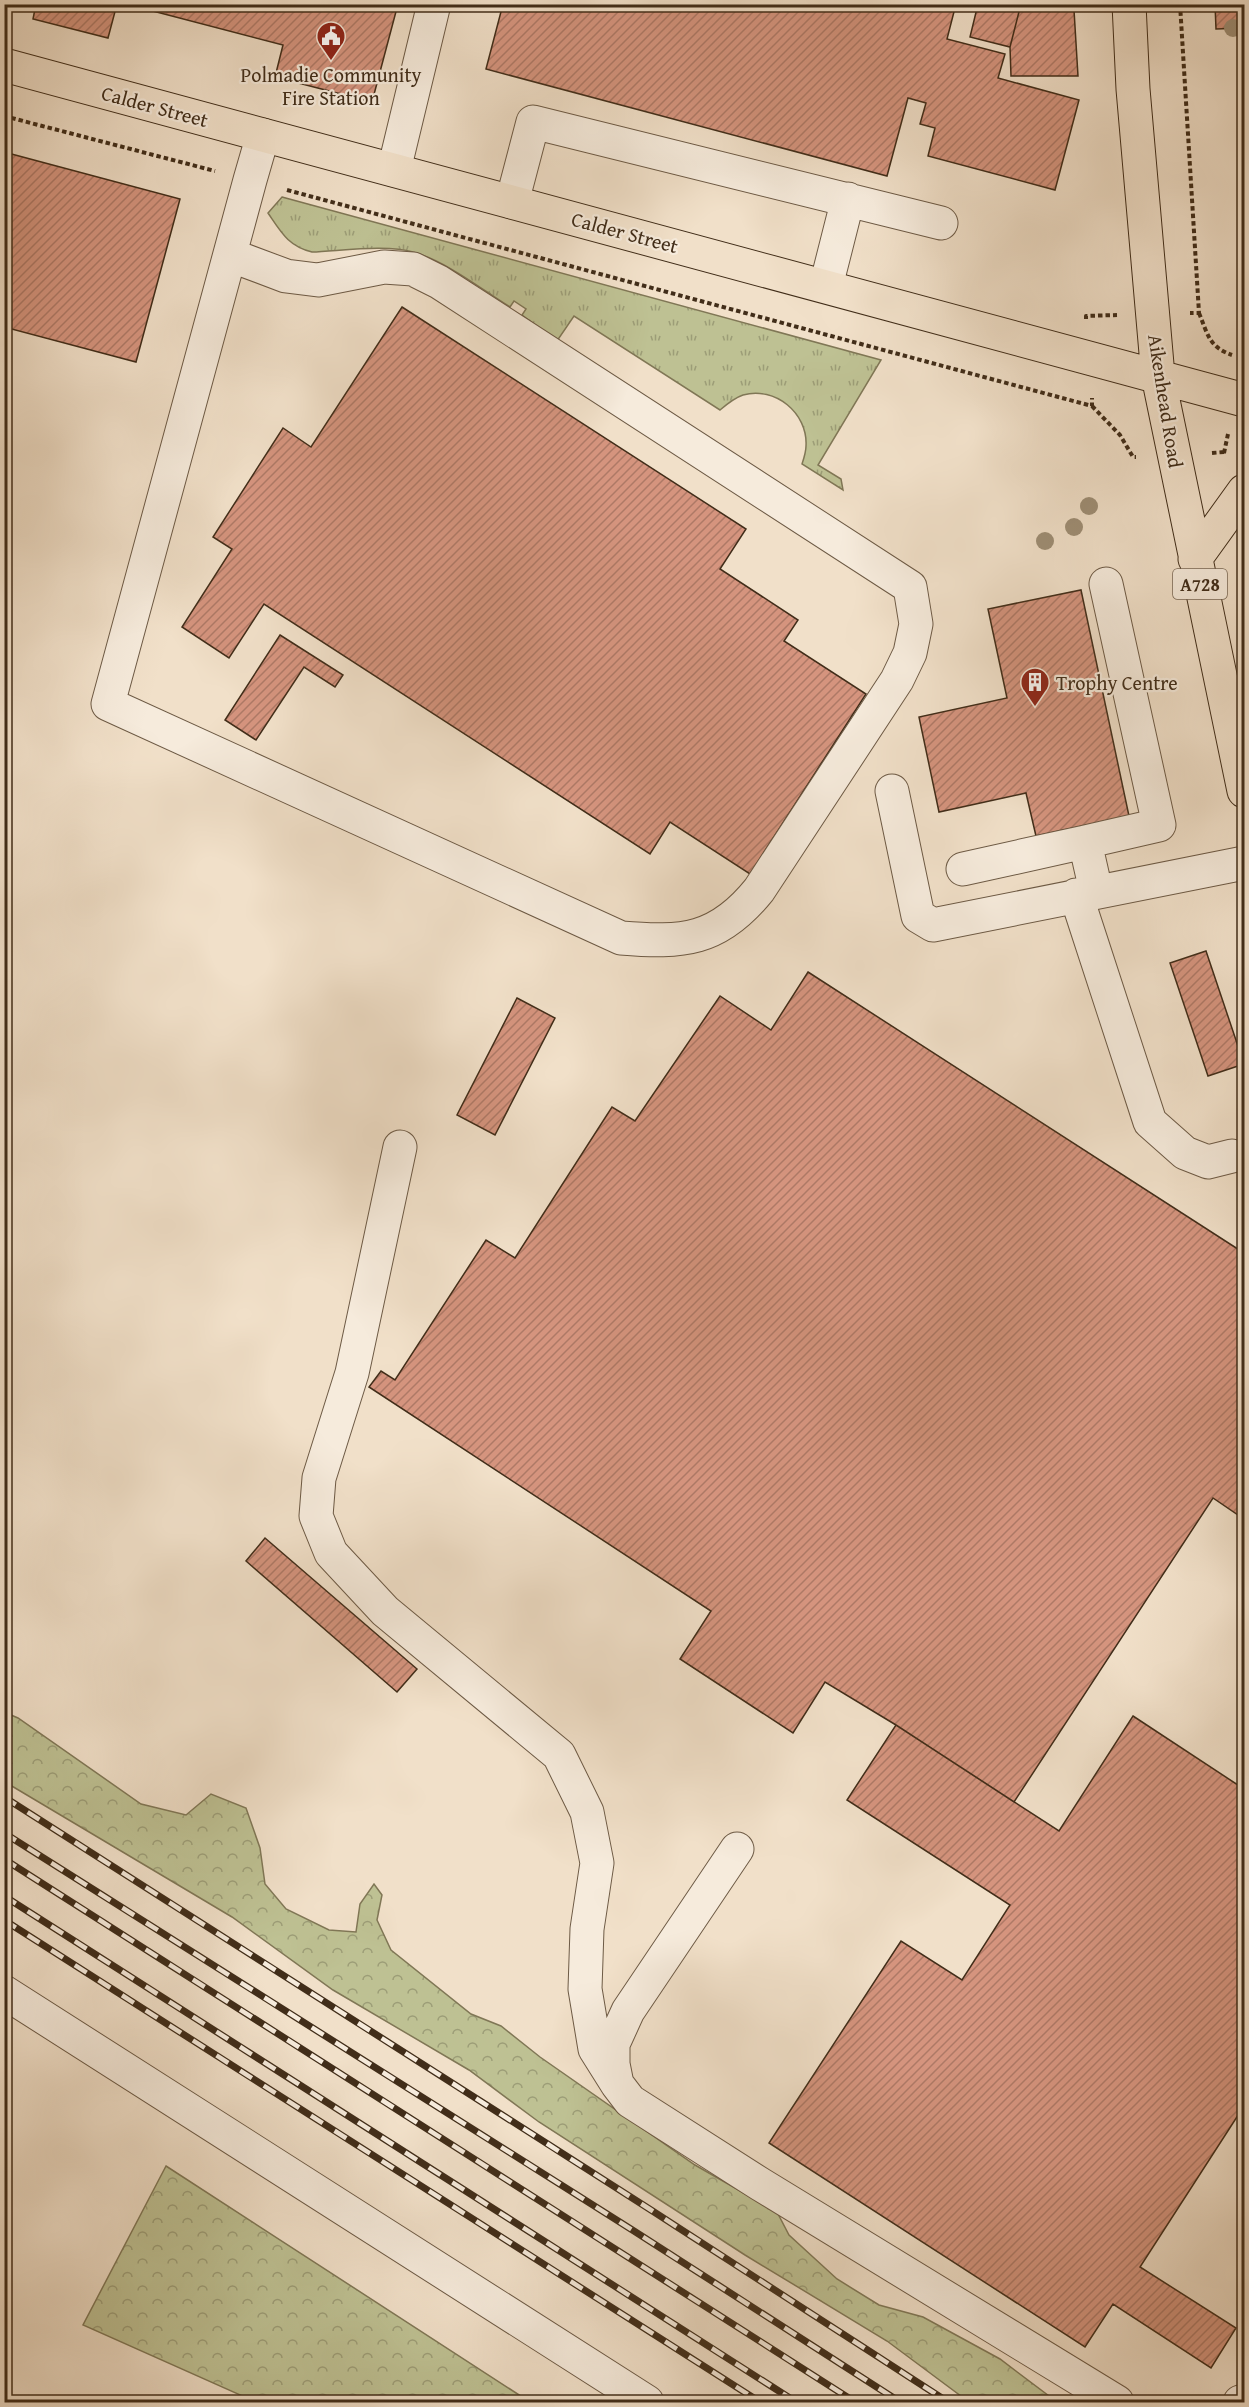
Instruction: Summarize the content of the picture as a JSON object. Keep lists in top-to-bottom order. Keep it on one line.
{"streets":{"main road":["Calder Street","Aikenhead Road","A728"]},"crossings":[["Calder Street","Aikenhead Road"]],"places":{"public building":["Polmadie Community Fire Station"],"building":["Trophy Centre"]}}
